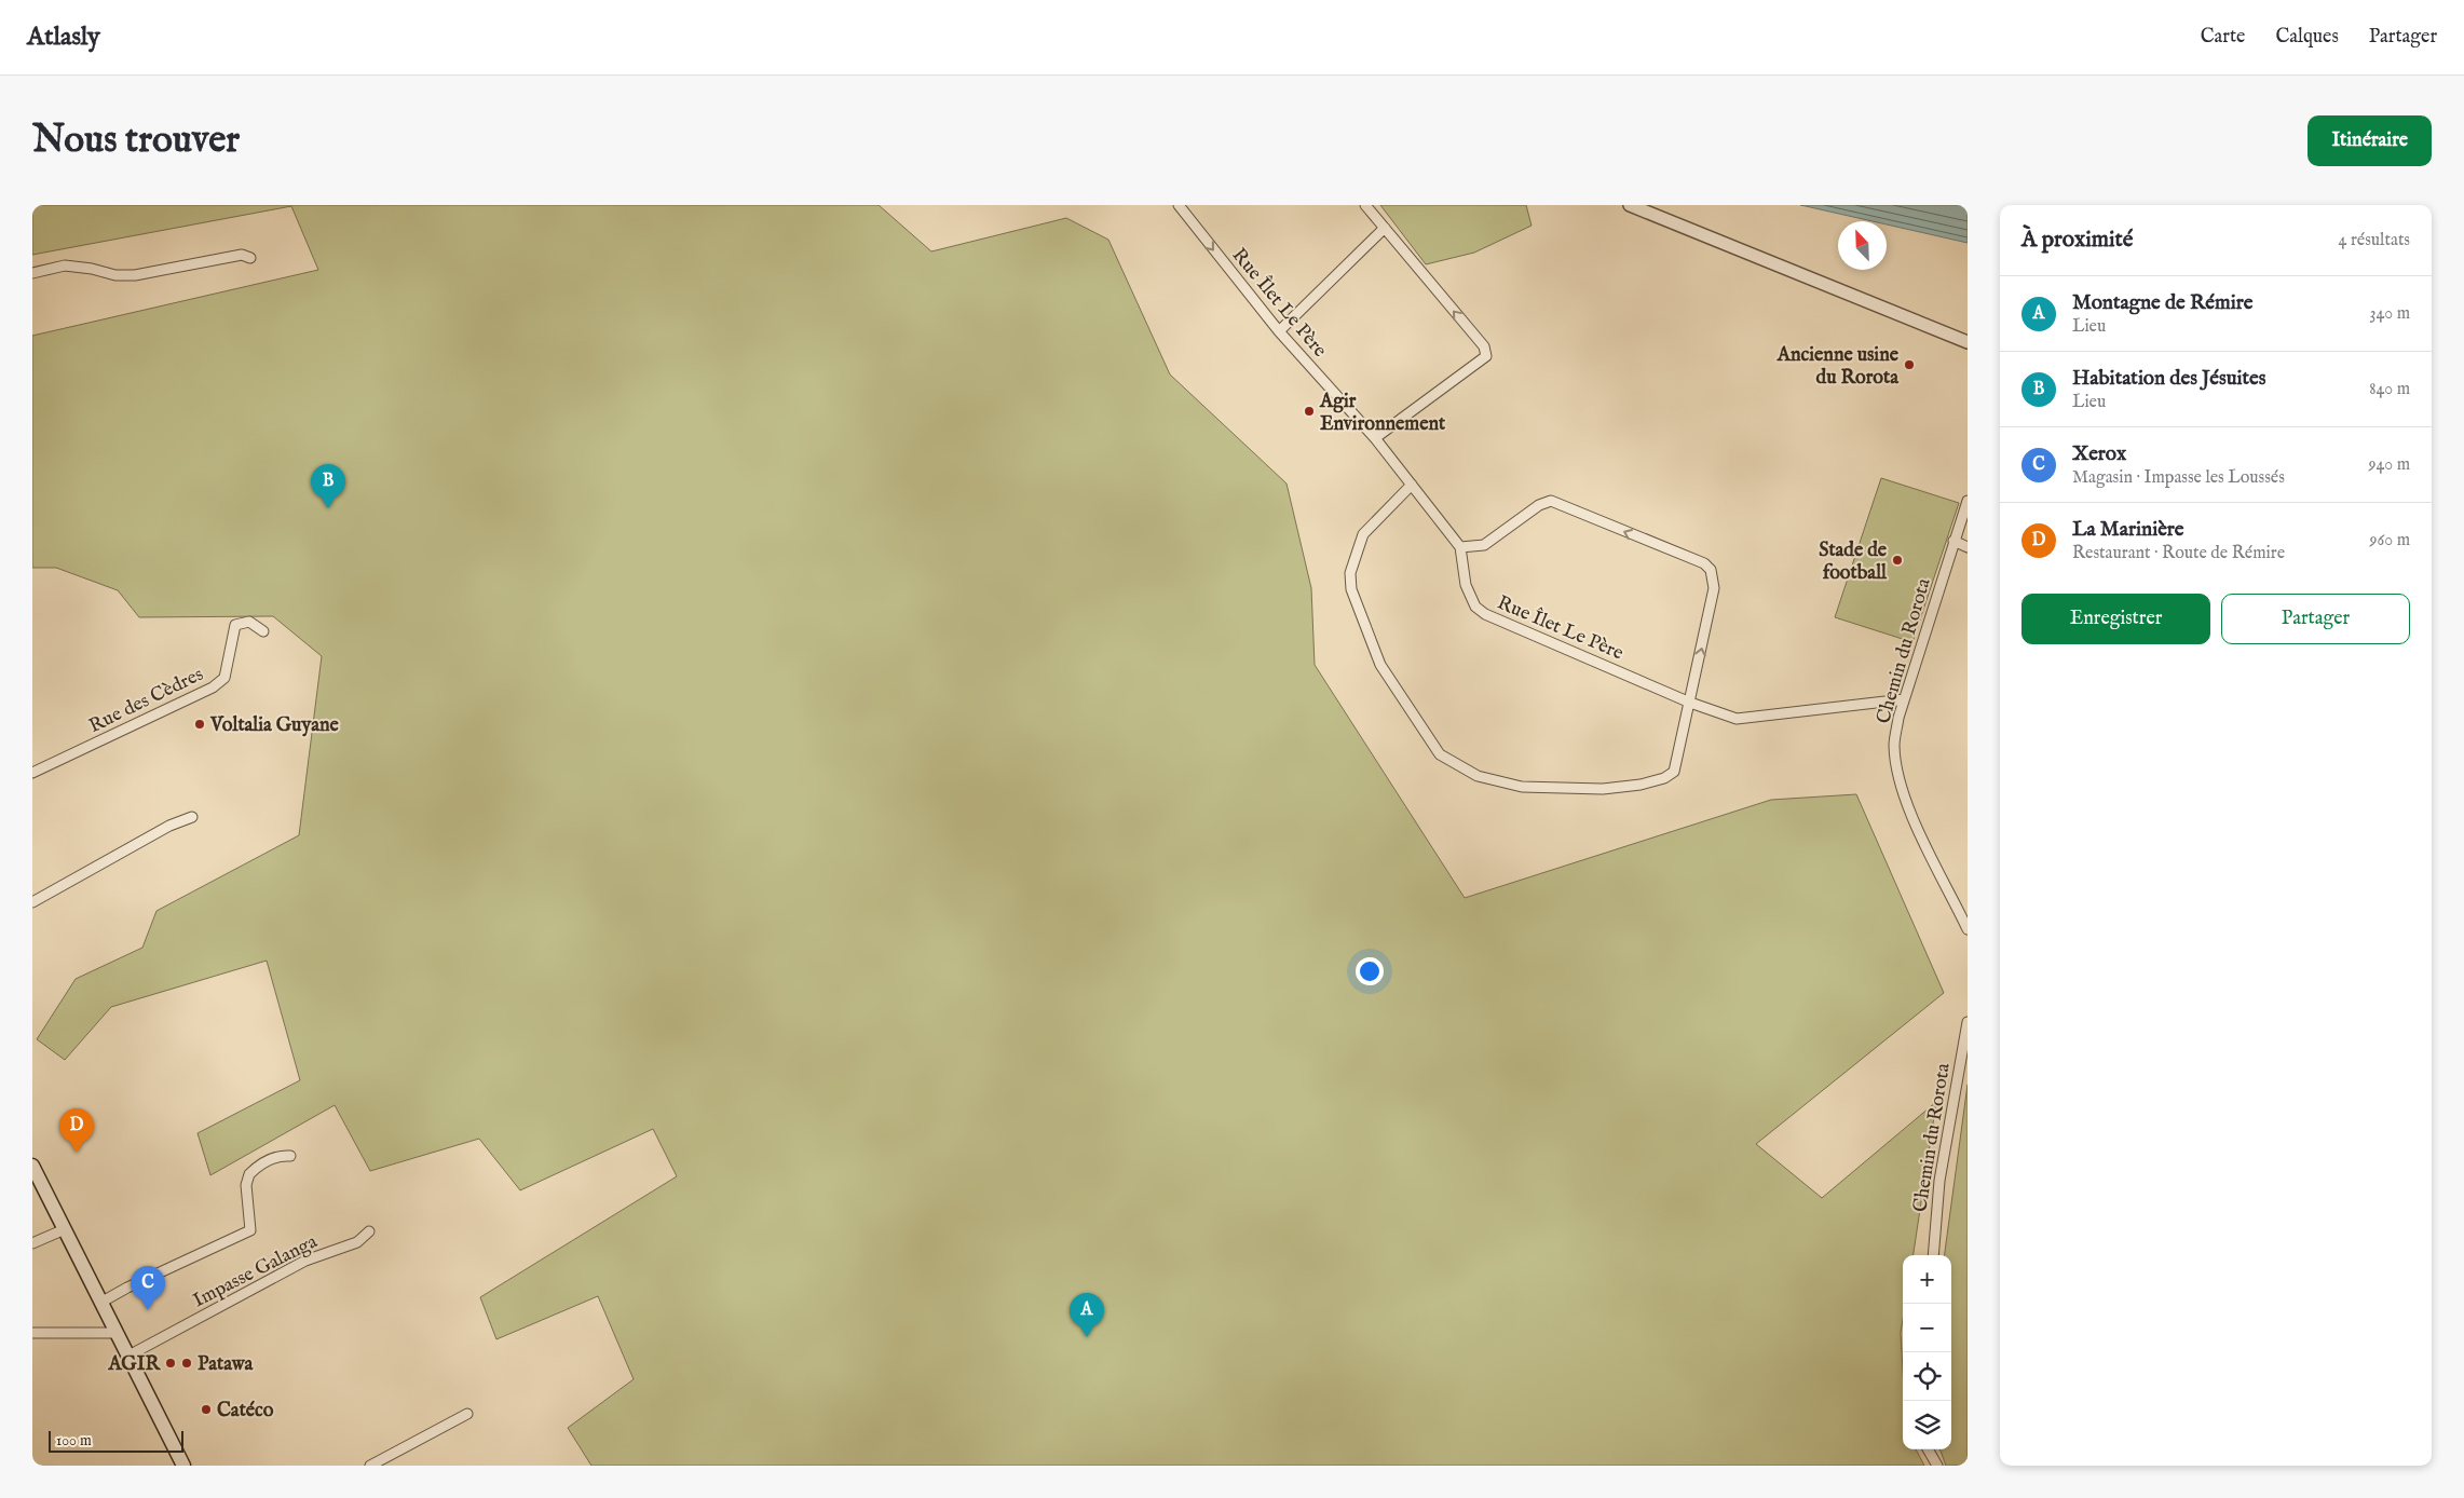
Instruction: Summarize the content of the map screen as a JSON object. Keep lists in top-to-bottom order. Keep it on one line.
{"streets":{"street":["Rue Îlet Le Père","Chemin du Rorota","Rue des Cèdres","Impasse Galanga"]},"crossings":[["Rue Îlet Le Père","Chemin du Rorota"]],"places":["Ancienne usine du Rorota","Agir Environnement","Stade de football","Voltalia Guyane","AGIR","Patawa","Catéco"],"scale_bar":"100 m","north":"top left","page":{"header":"Atlasly","nav":["Carte","Calques","Partager"],"buttons":["Itinéraire",["Enregistrer","Partager"]],"title":"Nous trouver","heading":["À proximité","4 résultats"],"list":[{"mark":"A","name":"Montagne de Rémire","note":"Lieu","value":"340 m"},{"mark":"B","name":"Habitation des Jésuites","note":"Lieu","value":"840 m"},{"mark":"C","name":"Xerox","note":"Magasin · Impasse les Loussés","value":"940 m"},{"mark":"D","name":"La Marinière","note":"Restaurant · Route de Rémire","value":"960 m"}],"pins":["B","D","C","A"],"map_buttons":["+","−"],"scale":"100 m"}}
